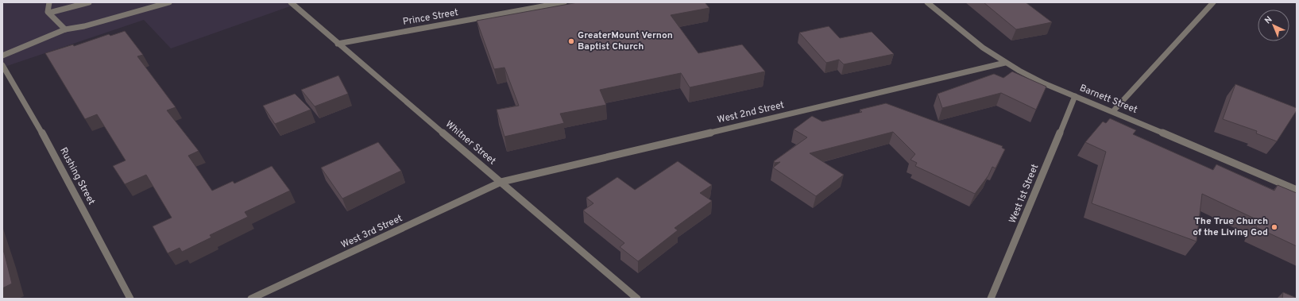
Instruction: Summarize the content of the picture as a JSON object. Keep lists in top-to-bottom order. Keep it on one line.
{"streets":{"street":["Prince Street","Barnett Street","West 2nd Street","Whitner Street","Rushing Street","West 1st Street","West 3rd Street"]},"crossings":[["Prince Street","Whitner Street"],["Barnett Street","West 2nd Street"],["Barnett Street","West 1st Street"],["West 2nd Street","Whitner Street"],["West 2nd Street","West 3rd Street"],["Whitner Street","West 3rd Street"]],"places":["GreaterMount Vernon Baptist Church","The True Church of the Living God"],"north":"top left"}
